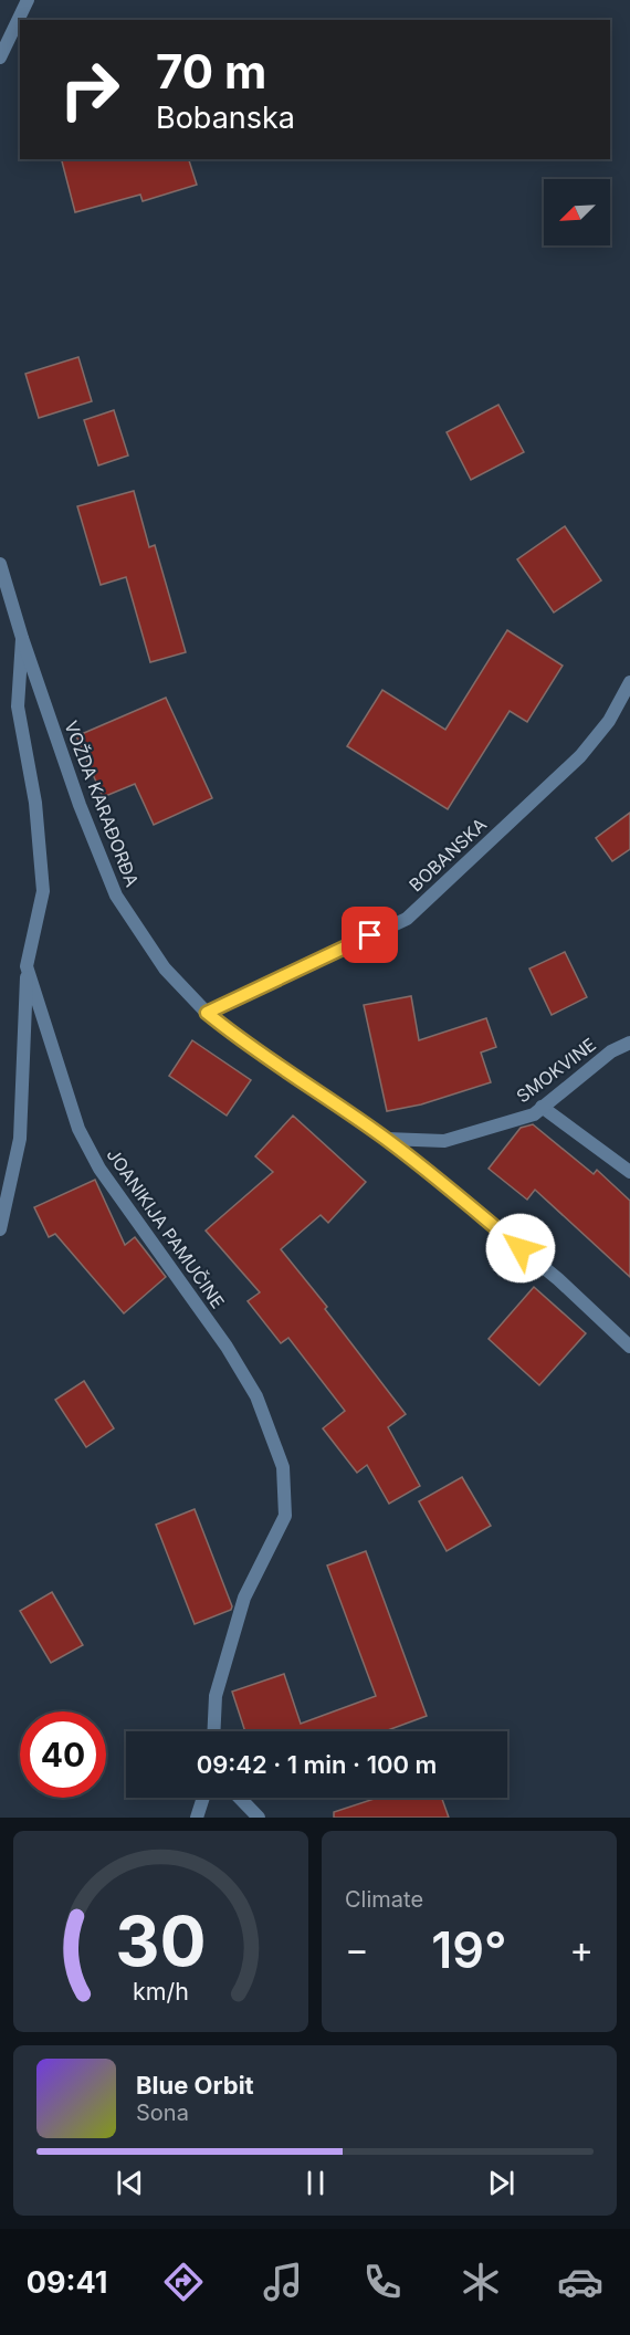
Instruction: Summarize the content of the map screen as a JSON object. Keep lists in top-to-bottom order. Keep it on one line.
{"streets":{"street":["VOŽDA KARAĐORĐA","BOBANSKA","SMOKVINE","JOANIKIJA PAMUČINE"]},"crossings":[["VOŽDA KARAĐORĐA","BOBANSKA"],["VOŽDA KARAĐORĐA","SMOKVINE"]],"north":"bottom left","page":{"turn":["70 m","Bobanska"],"limit":"40","trip":"09:42 · 1 min · 100 m","tile":"Climate","heat":["−","19°","+"],"song":["Blue Orbit","Sona"],"tabs":"09:41","gauge":["30","km/h"]}}
